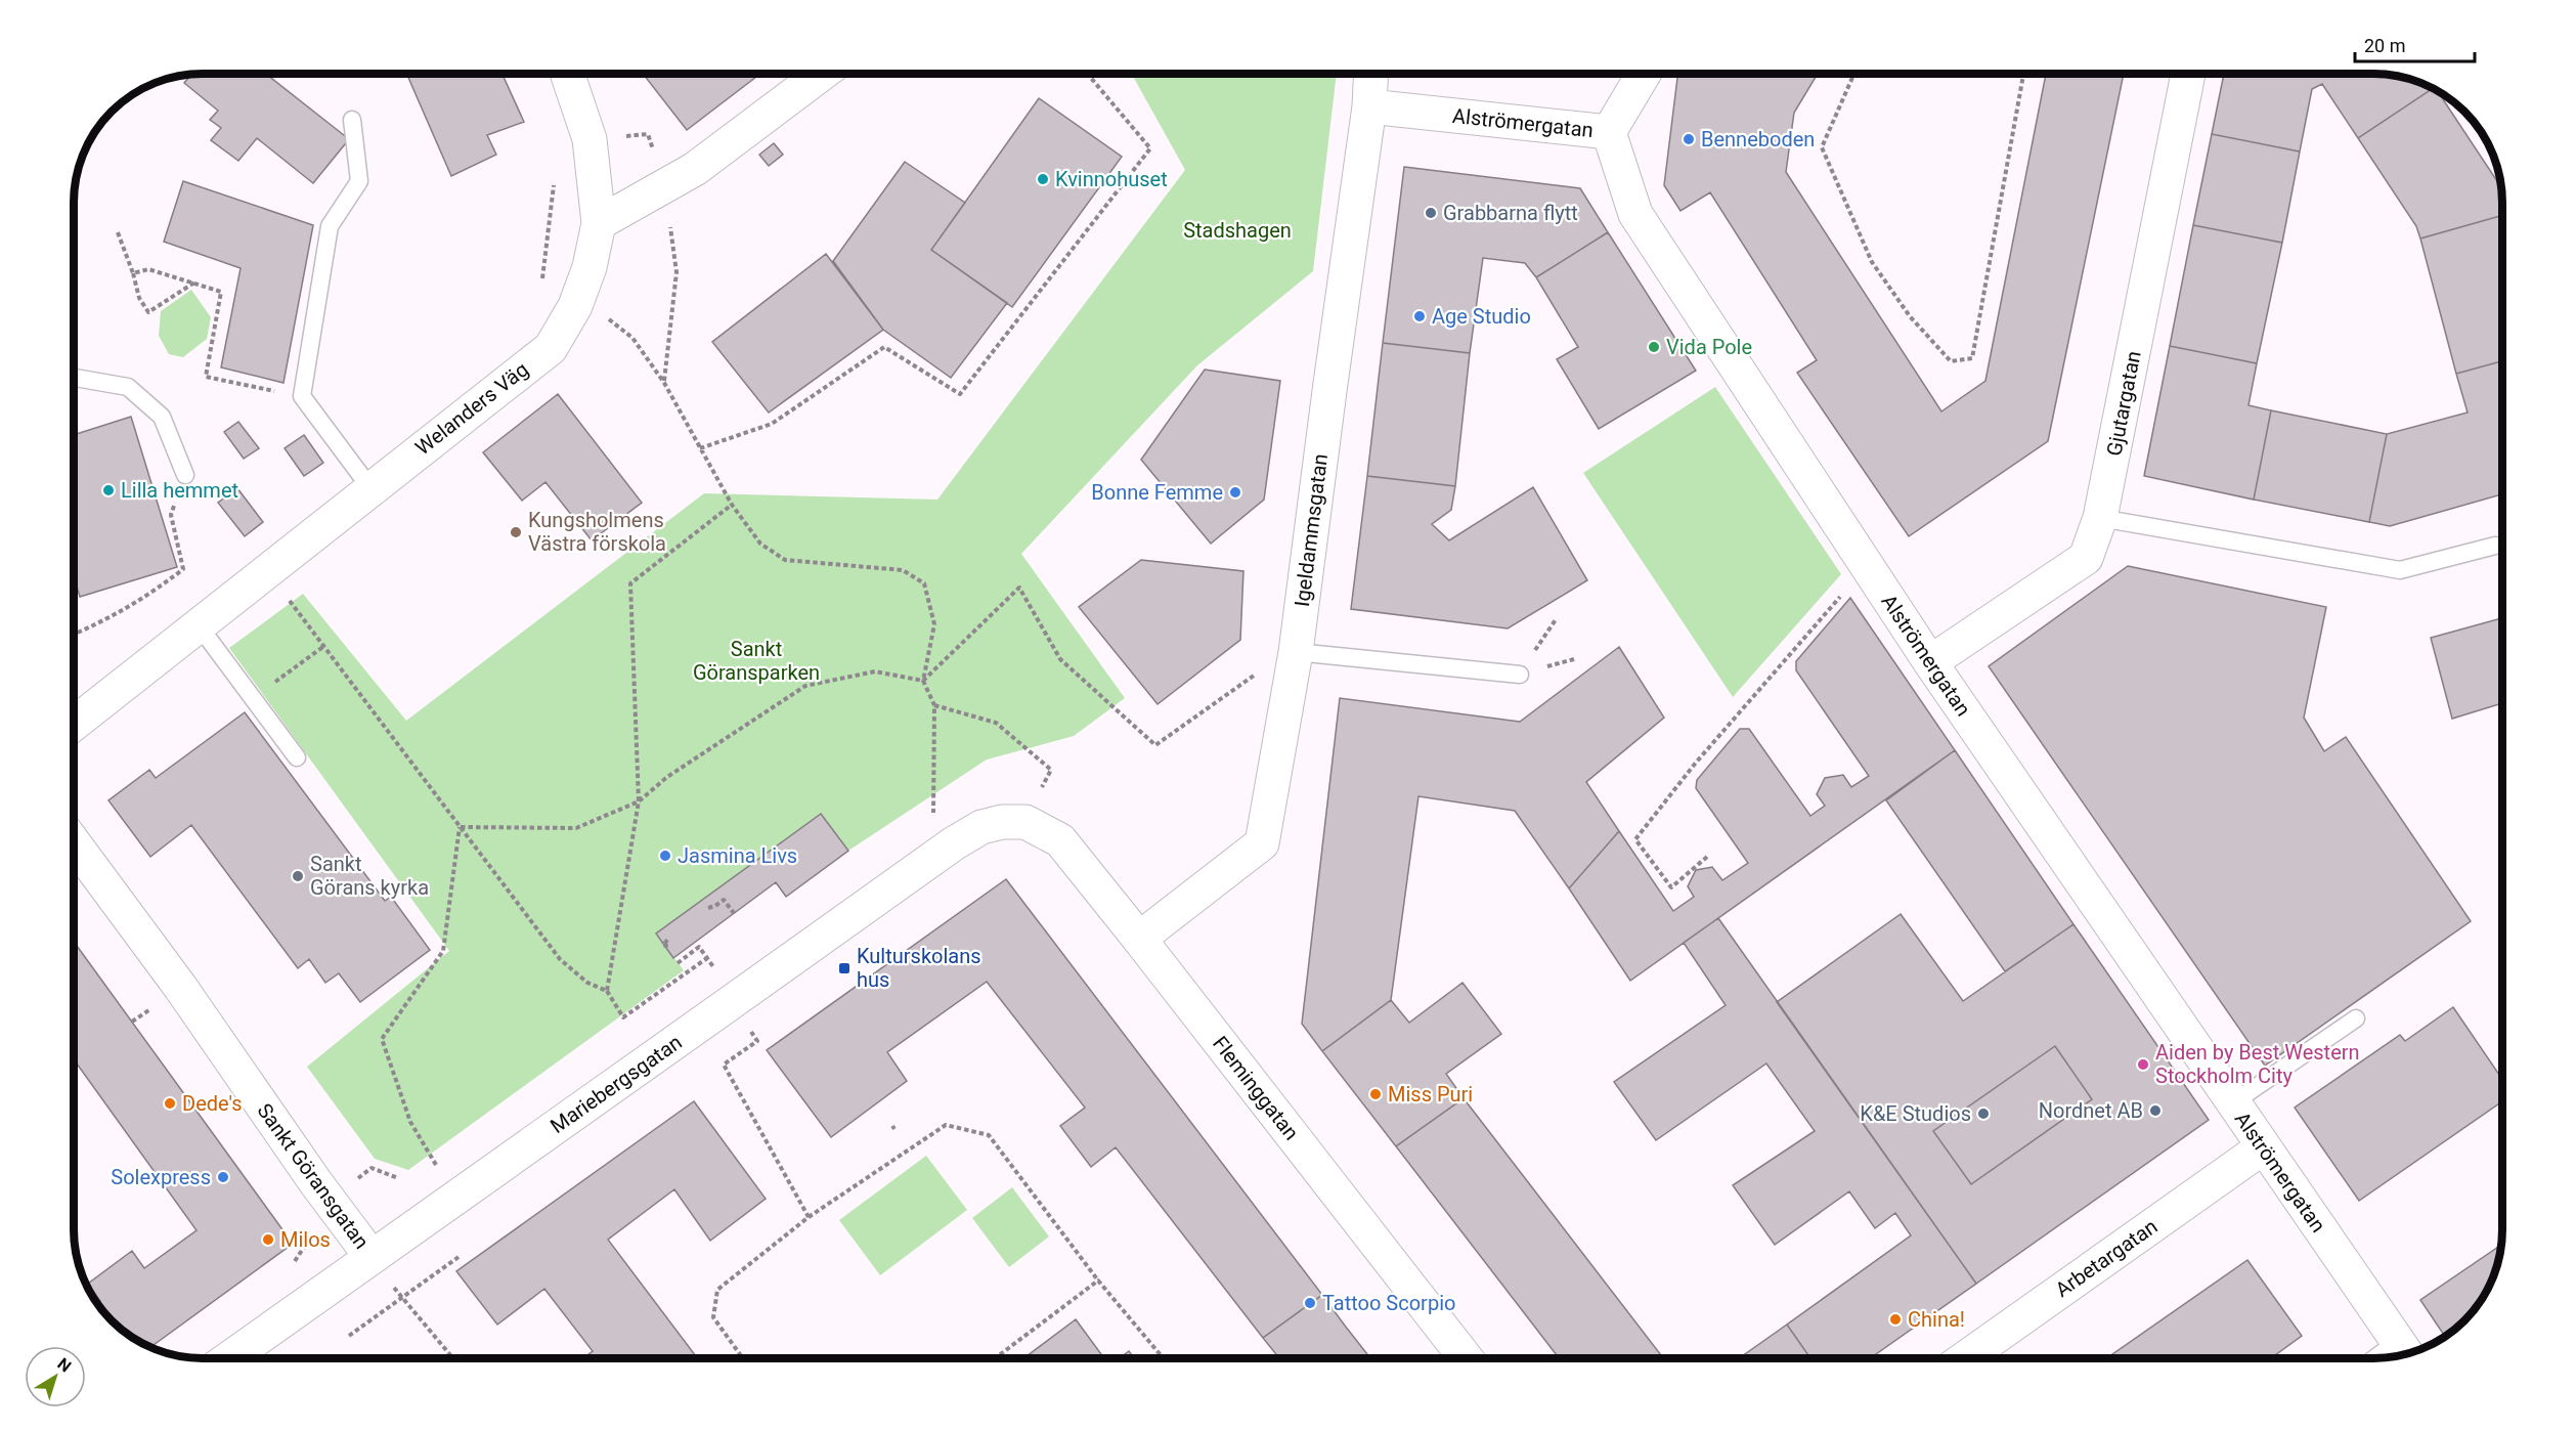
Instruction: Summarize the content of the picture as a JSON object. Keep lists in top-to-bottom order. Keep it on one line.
{"streets":{"street":["Alströmergatan","Gjutargatan","Welanders Väg","Igeldammsgatan","Mariebergsgatan","Fleminggatan","Sankt Göransgatan","Arbetargatan"]},"crossings":[["Alströmergatan","Gjutargatan"],["Alströmergatan","Igeldammsgatan"],["Alströmergatan","Arbetargatan"],["Igeldammsgatan","Fleminggatan"],["Mariebergsgatan","Fleminggatan"],["Mariebergsgatan","Sankt Göransgatan"]],"parks":["Stadshagen","Sankt Göransparken"],"places":{"other":["Benneboden","Kvinnohuset","Grabbarna flytt","Age Studio","Vida Pole","Lilla hemmet","Bonne Femme","Kungsholmens Västra förskola","Jasmina Livs","Sankt Görans kyrka","Aiden by Best Western Stockholm City","Miss Puri","Dede's","Nordnet AB","K&E Studios","Solexpress","Milos","Tattoo Scorpio","China!"],"transit":["Kulturskolans hus"]},"scale_bar":"20 m","north":"top right"}
